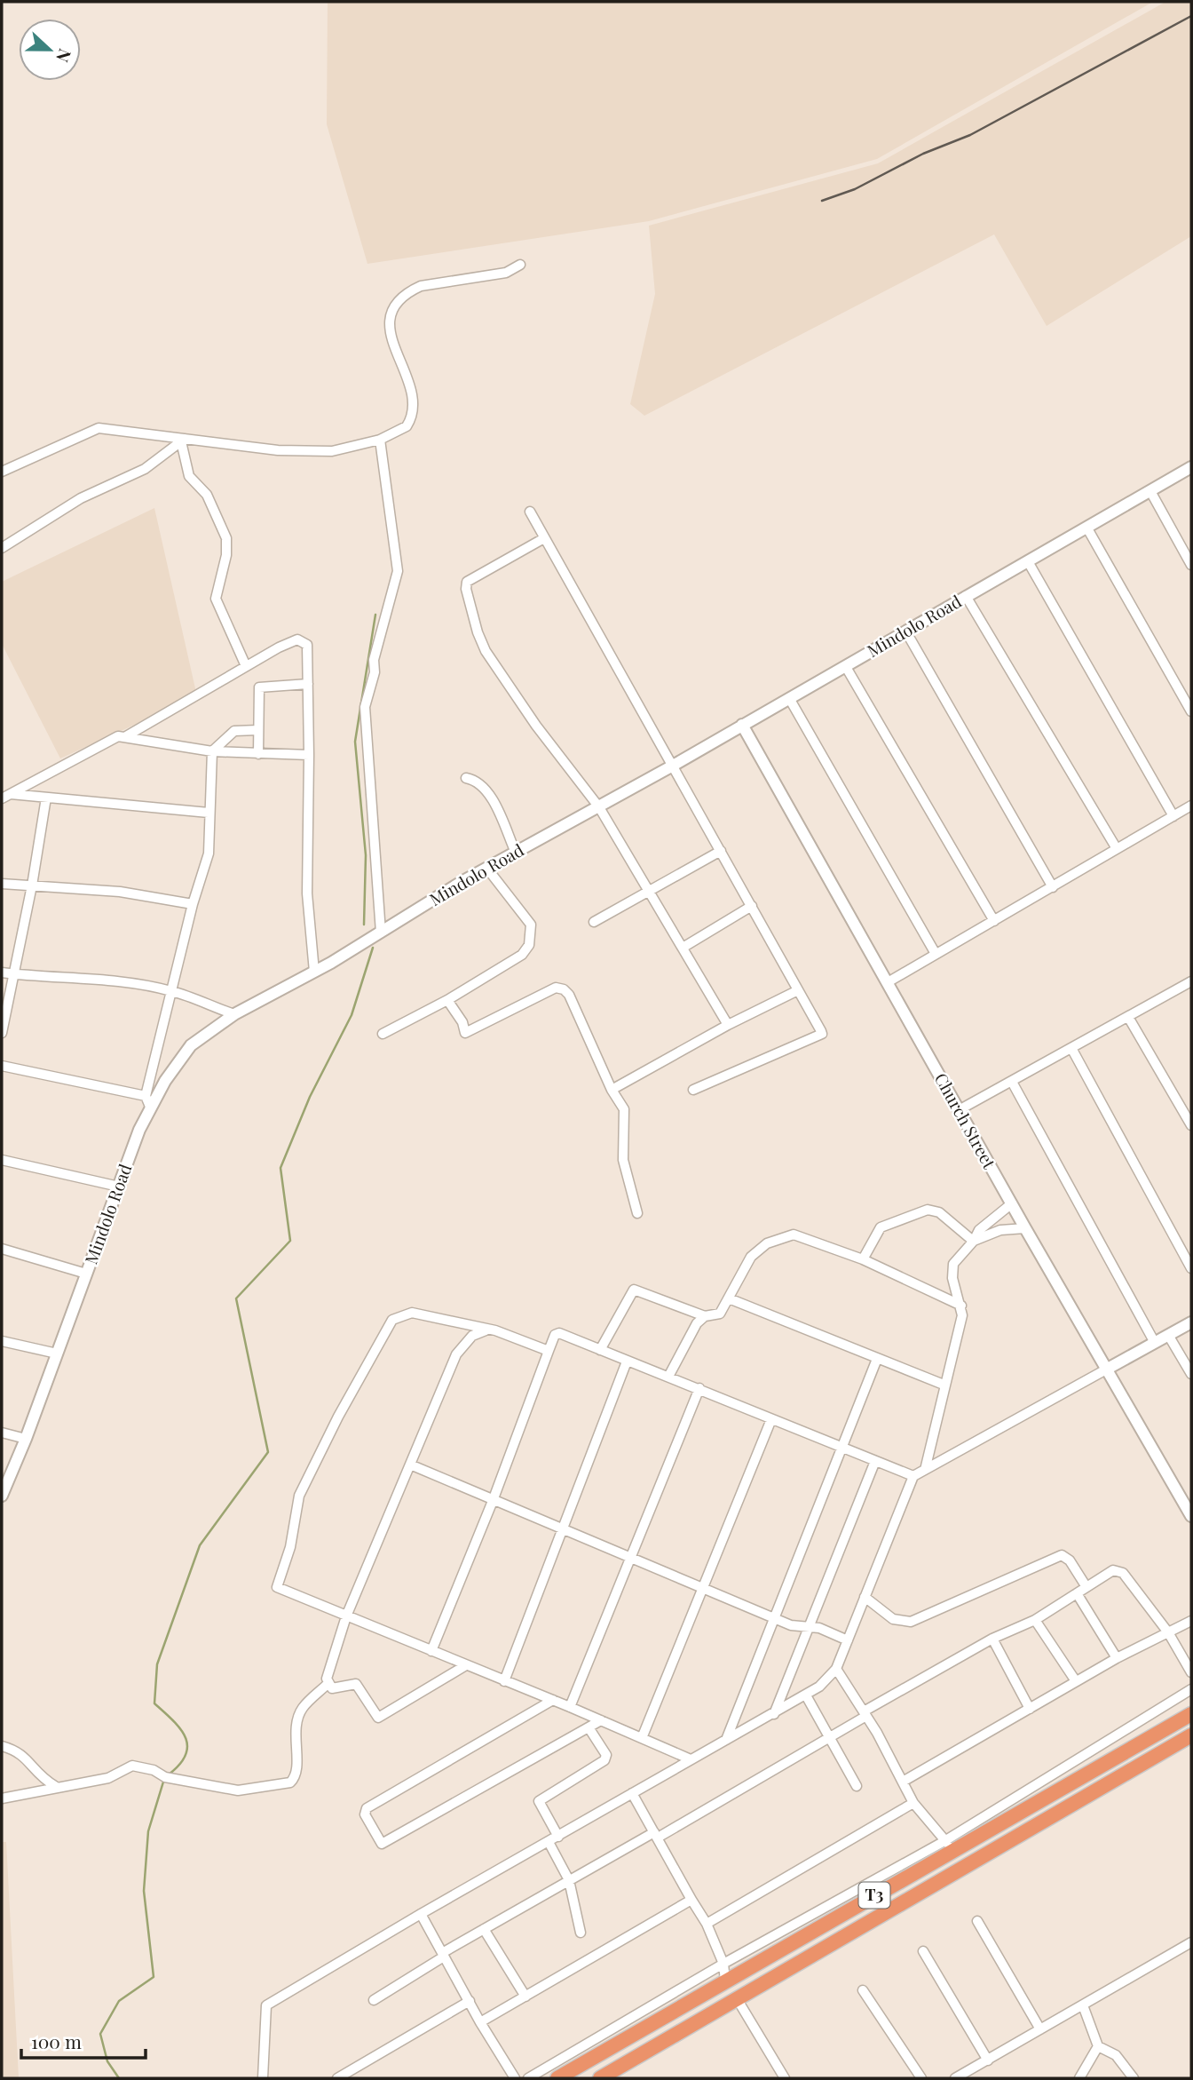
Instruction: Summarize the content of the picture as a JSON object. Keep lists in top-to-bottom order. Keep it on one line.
{"streets":{"highway":["T3"],"street":["Mindolo Road","Church Street"]},"crossings":[["Mindolo Road","Church Street"]],"scale_bar":"100 m","north":"right"}
